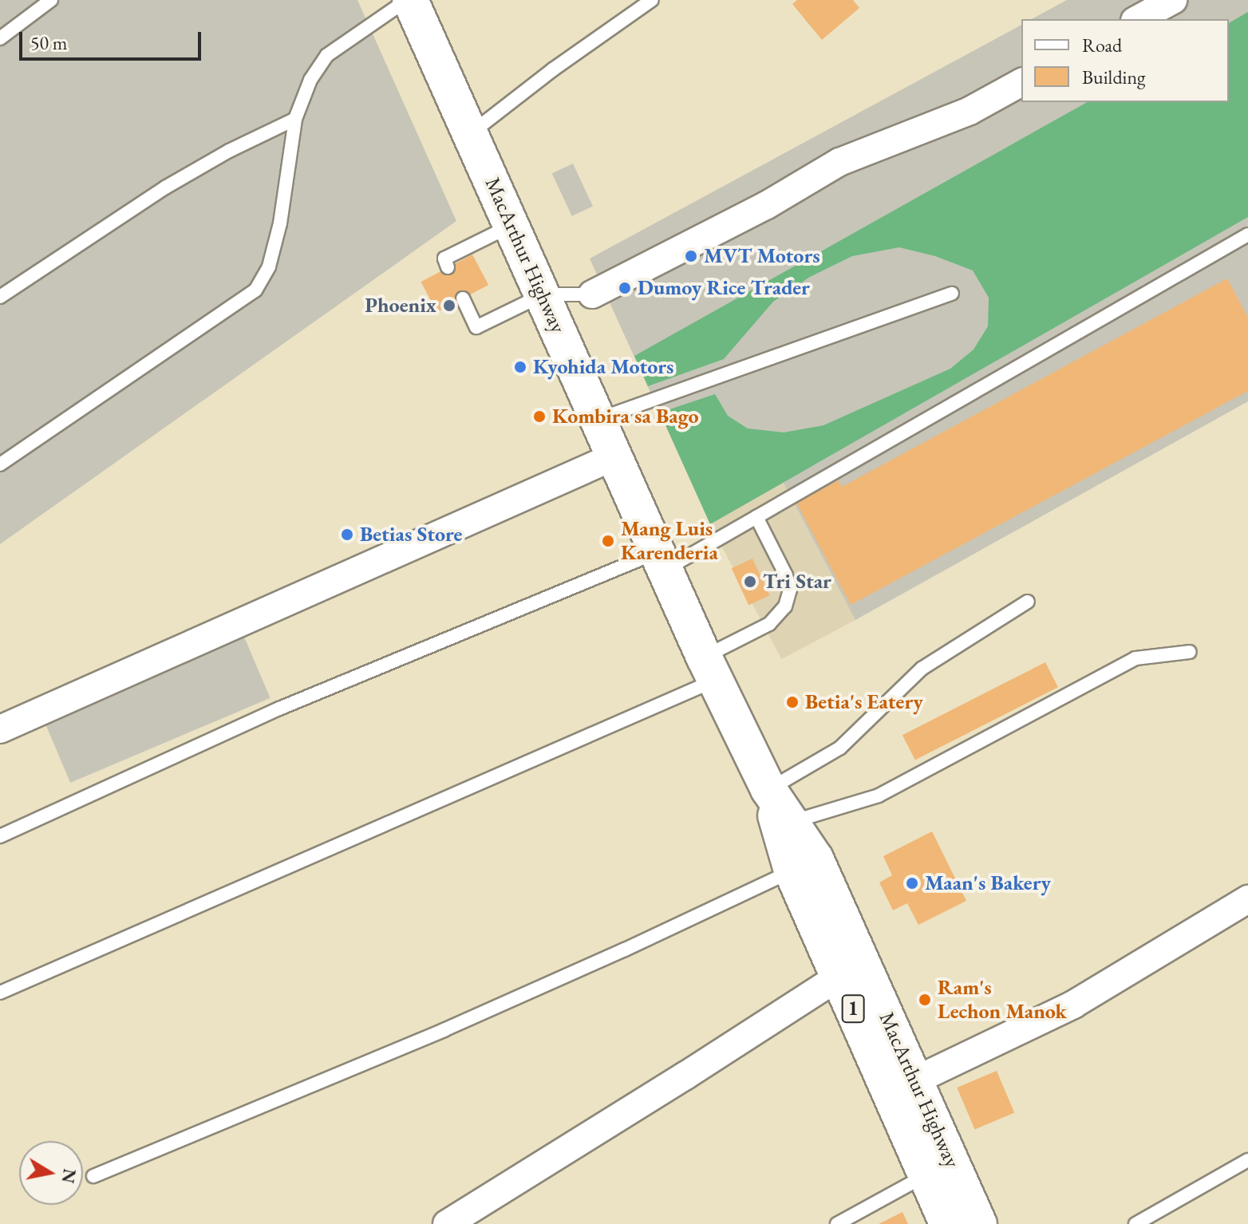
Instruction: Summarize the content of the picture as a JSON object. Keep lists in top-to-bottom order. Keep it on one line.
{"streets":{"highway":["MacArthur Highway","1"]},"places":["MVT Motors","Dumoy Rice Trader","Phoenix","Kyohida Motors","Kombira sa Bago","Betias Store","Mang Luis Karenderia","Tri Star","Betia's Eatery","Maan's Bakery","Ram's Lechon Manok"],"legend":["Road","Building"],"scale_bar":"50 m","north":"right"}
